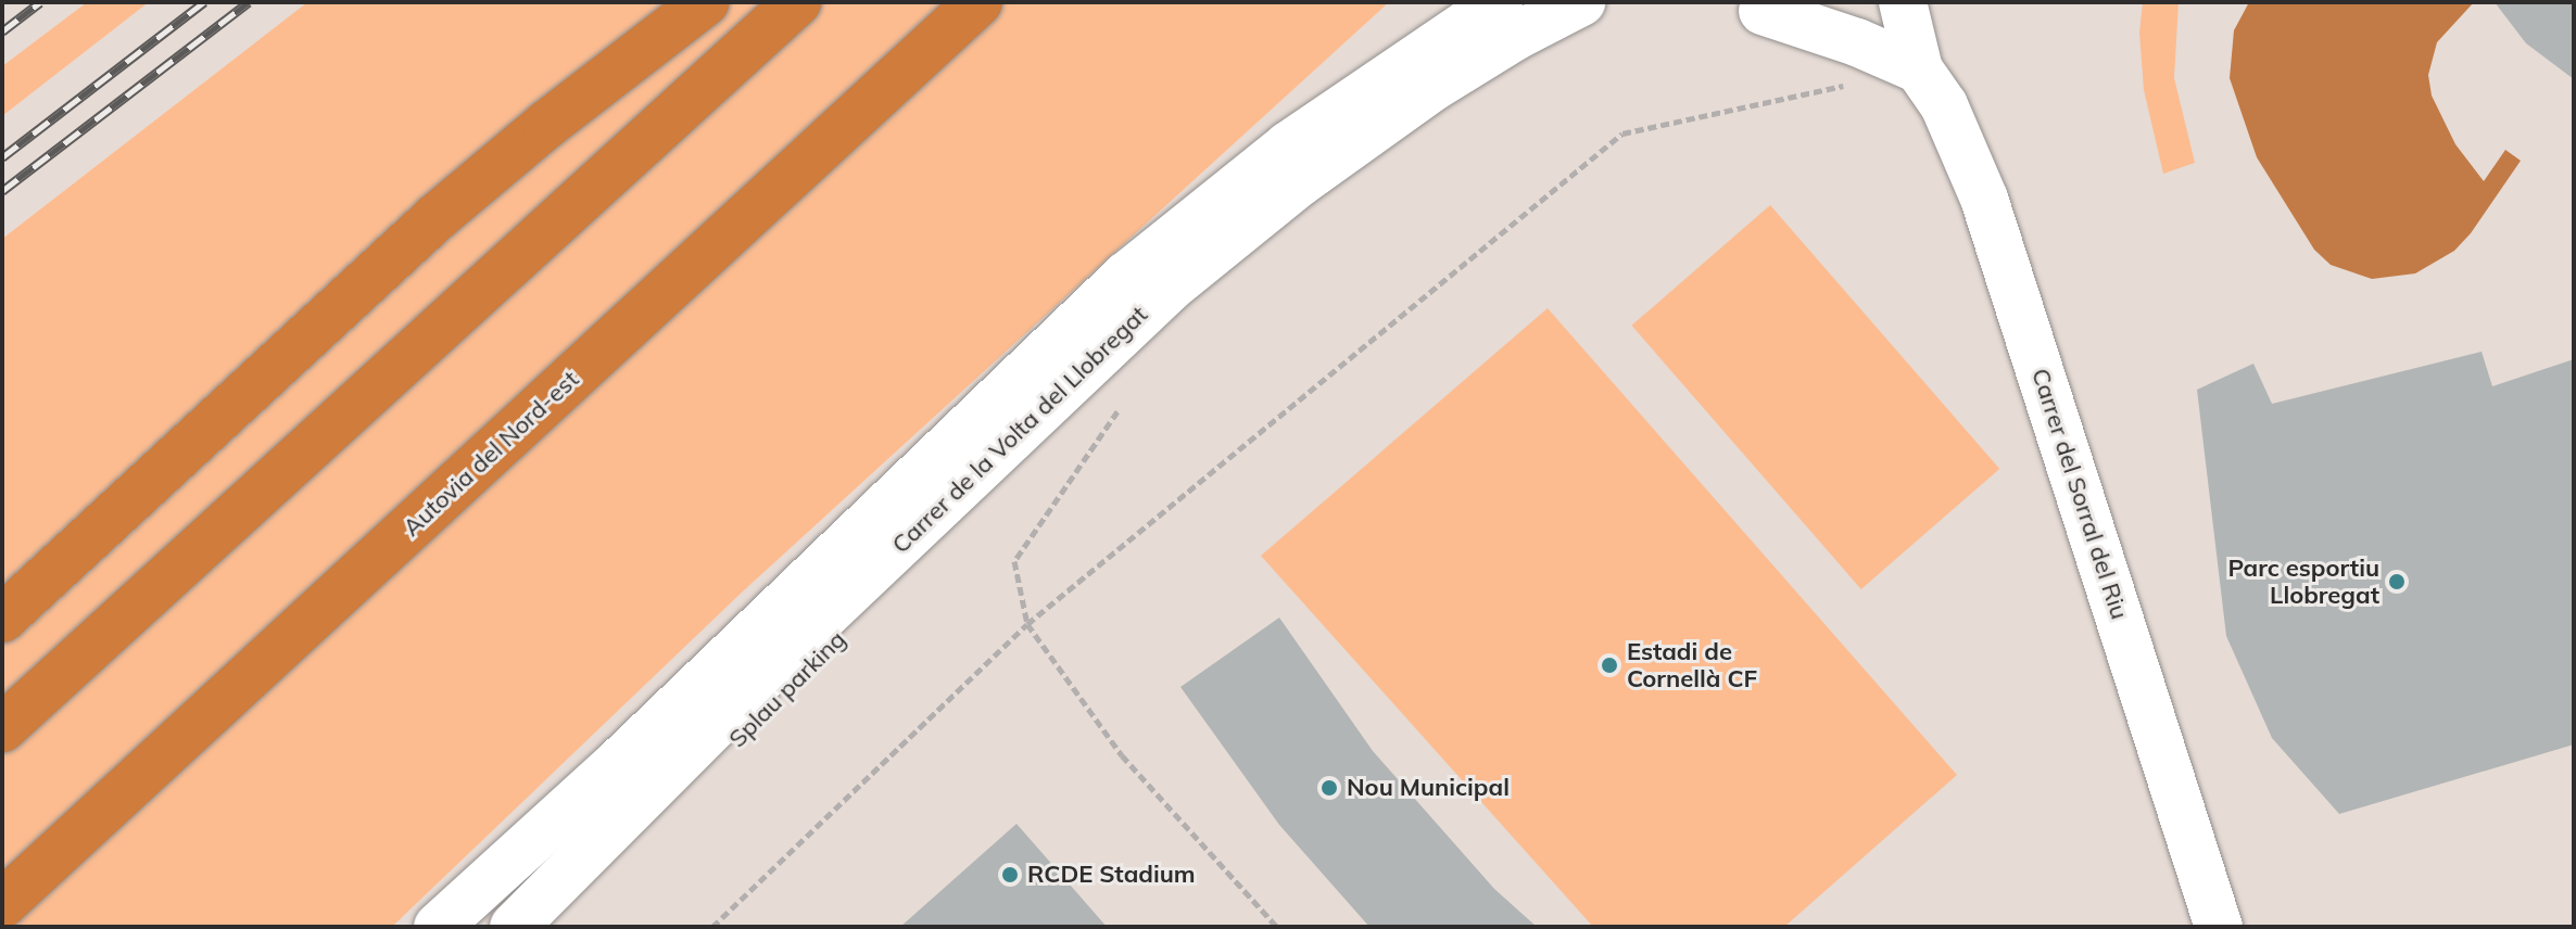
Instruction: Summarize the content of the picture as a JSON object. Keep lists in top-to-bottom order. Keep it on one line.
{"streets":{"highway":["Autovia del Nord-est"],"street":["Carrer de la Volta del Llobregat","Carrer del Sorral del Riu","Splau parking"]},"crossings":[["Carrer de la Volta del Llobregat","Splau parking"]],"places":["Parc esportiu Llobregat","Estadi de Cornellà CF","Nou Municipal","RCDE Stadium"]}
